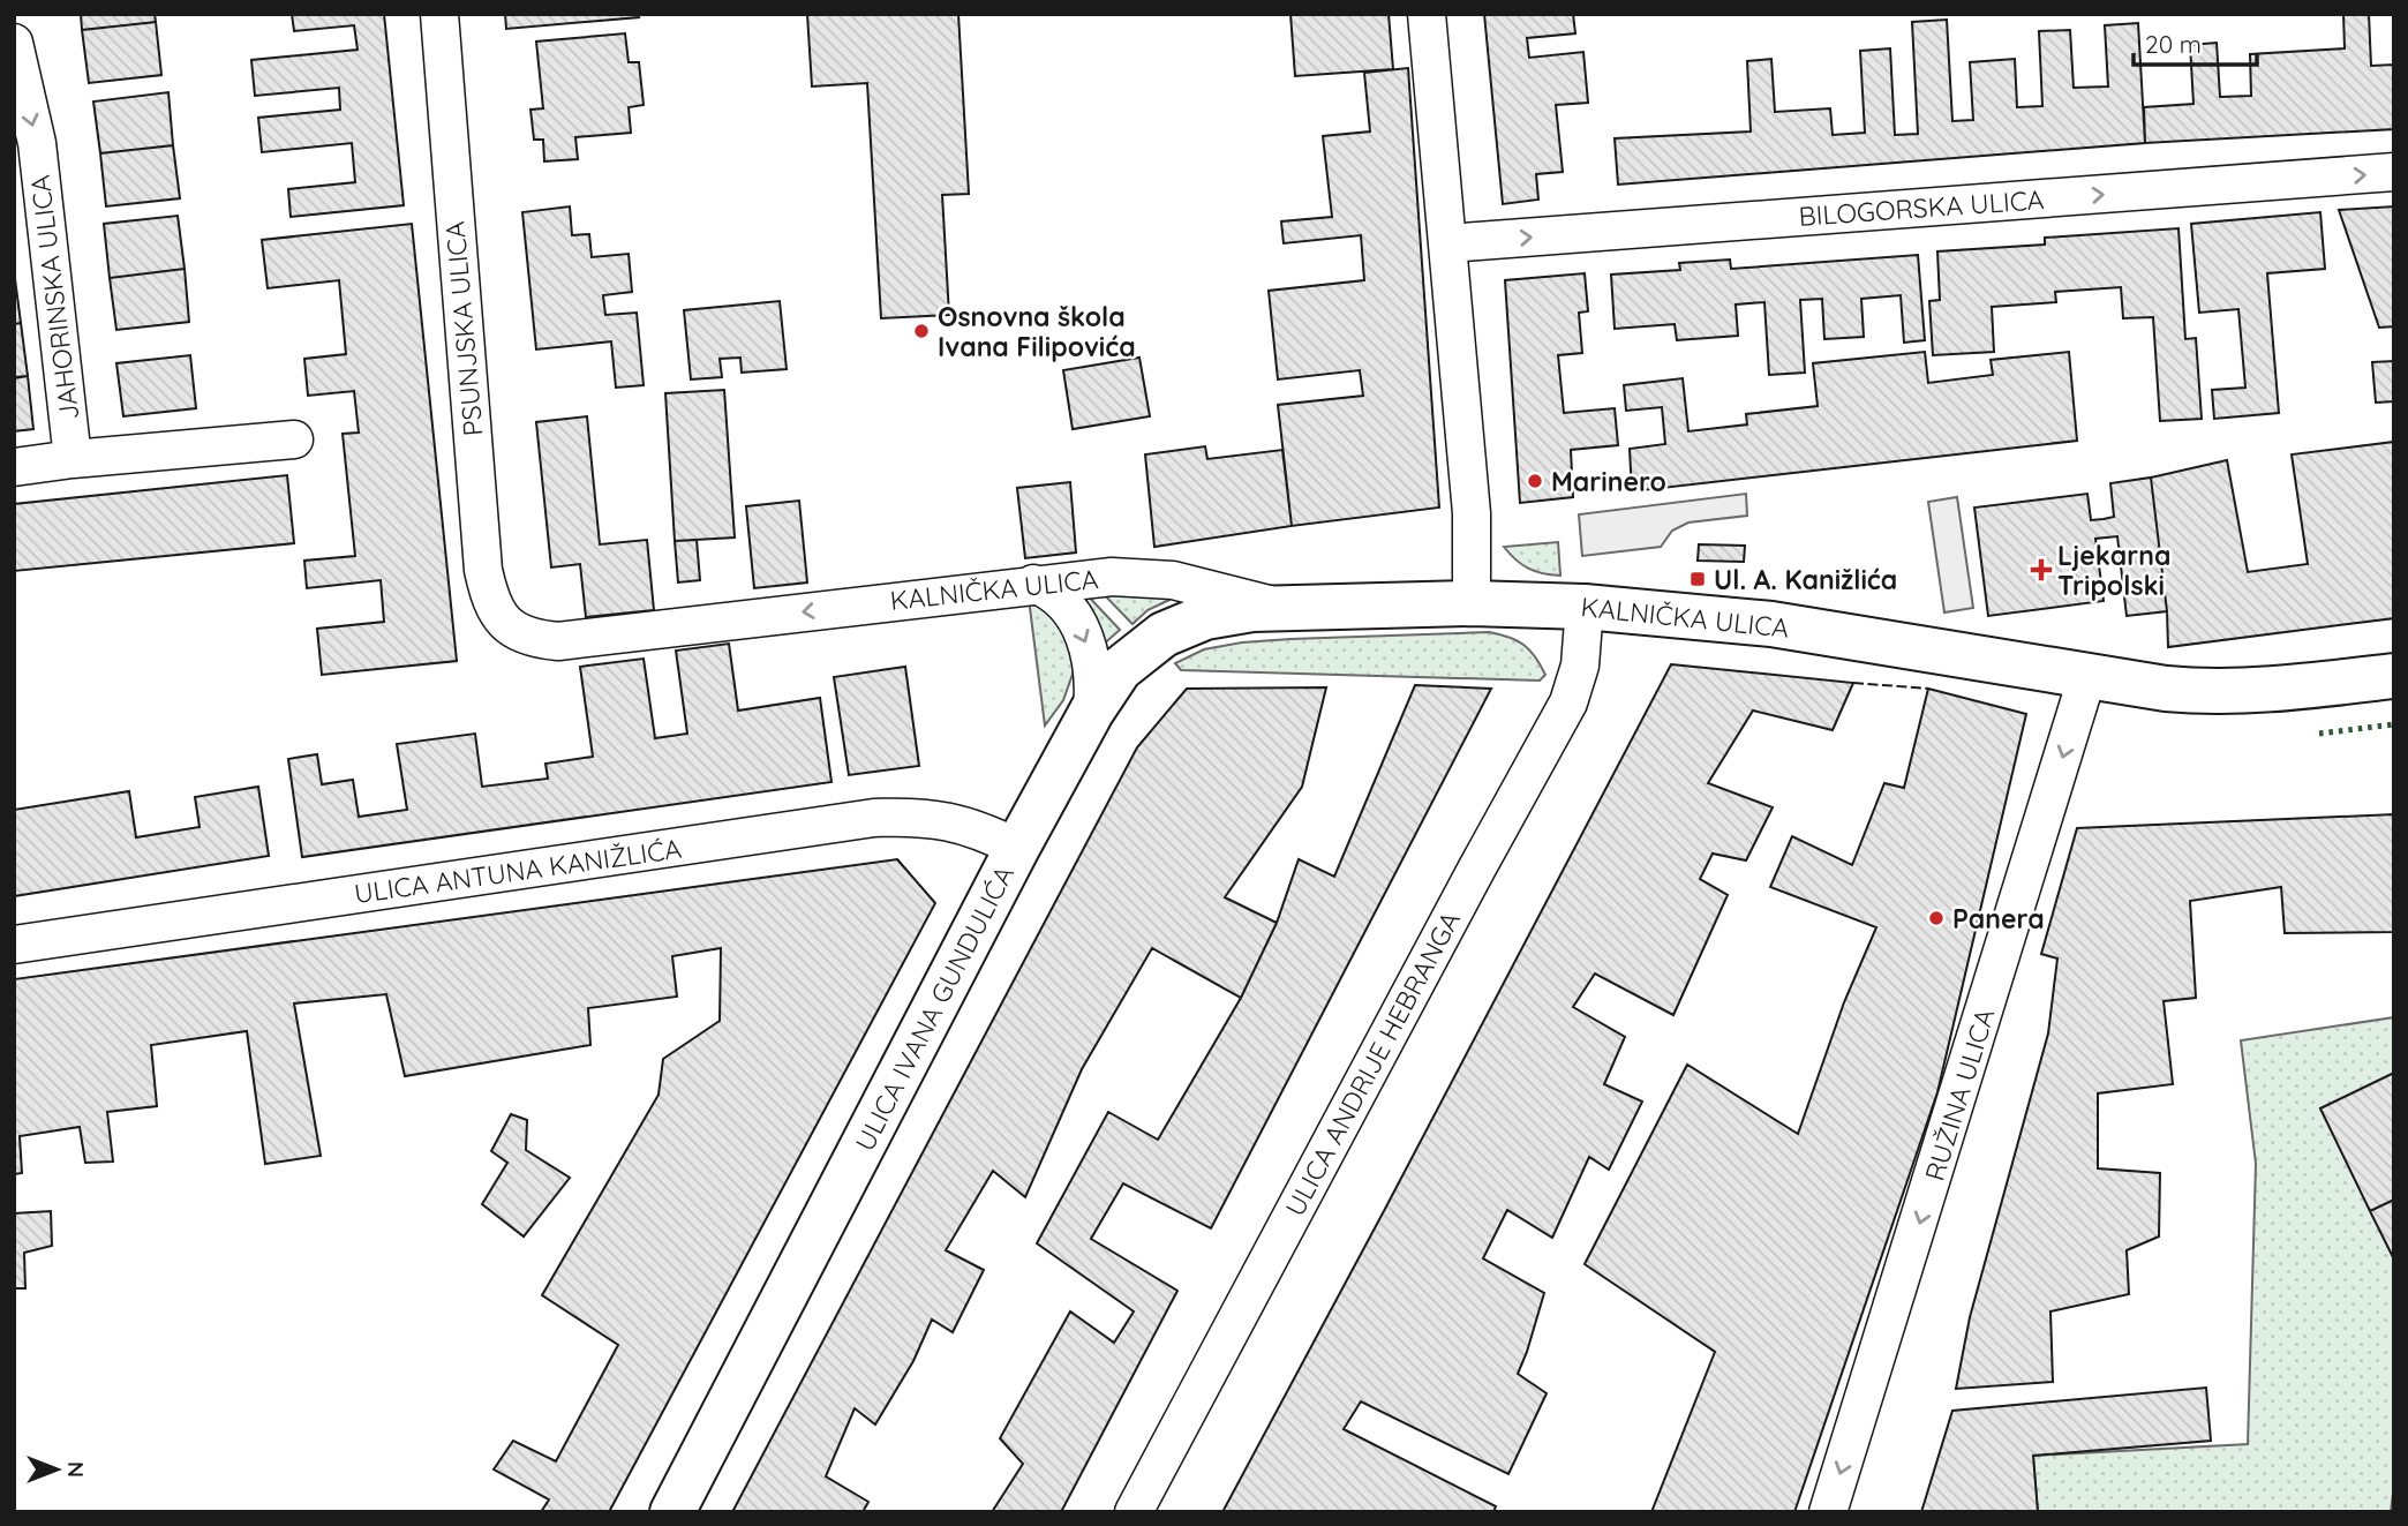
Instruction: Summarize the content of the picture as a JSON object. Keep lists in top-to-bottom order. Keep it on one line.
{"streets":{"main road":["KALNIČKA ULICA","ULICA IVANA GUNDULIĆA"],"street":["BILOGORSKA ULICA","JAHORINSKA ULICA","PSUNJSKA ULICA","ULICA ANTUNA KANIŽLIĆA","ULICA ANDRIJE HEBRANGA","RUŽINA ULICA"]},"crossings":[["PSUNJSKA ULICA","KALNIČKA ULICA"],["KALNIČKA ULICA","ULICA IVANA GUNDULIĆA"],["KALNIČKA ULICA","ULICA ANDRIJE HEBRANGA"],["KALNIČKA ULICA","RUŽINA ULICA"],["ULICA ANTUNA KANIŽLIĆA","ULICA IVANA GUNDULIĆA"]],"one_way":["BILOGORSKA ULICA","JAHORINSKA ULICA","RUŽINA ULICA"],"places":{"other":["Osnovna škola Ivana Filipovića","Marinero","Panera"],"health":["Ljekarna Tripolski"],"transit":["Ul. A. Kanižlića"]},"scale_bar":"20 m","north":"right"}
